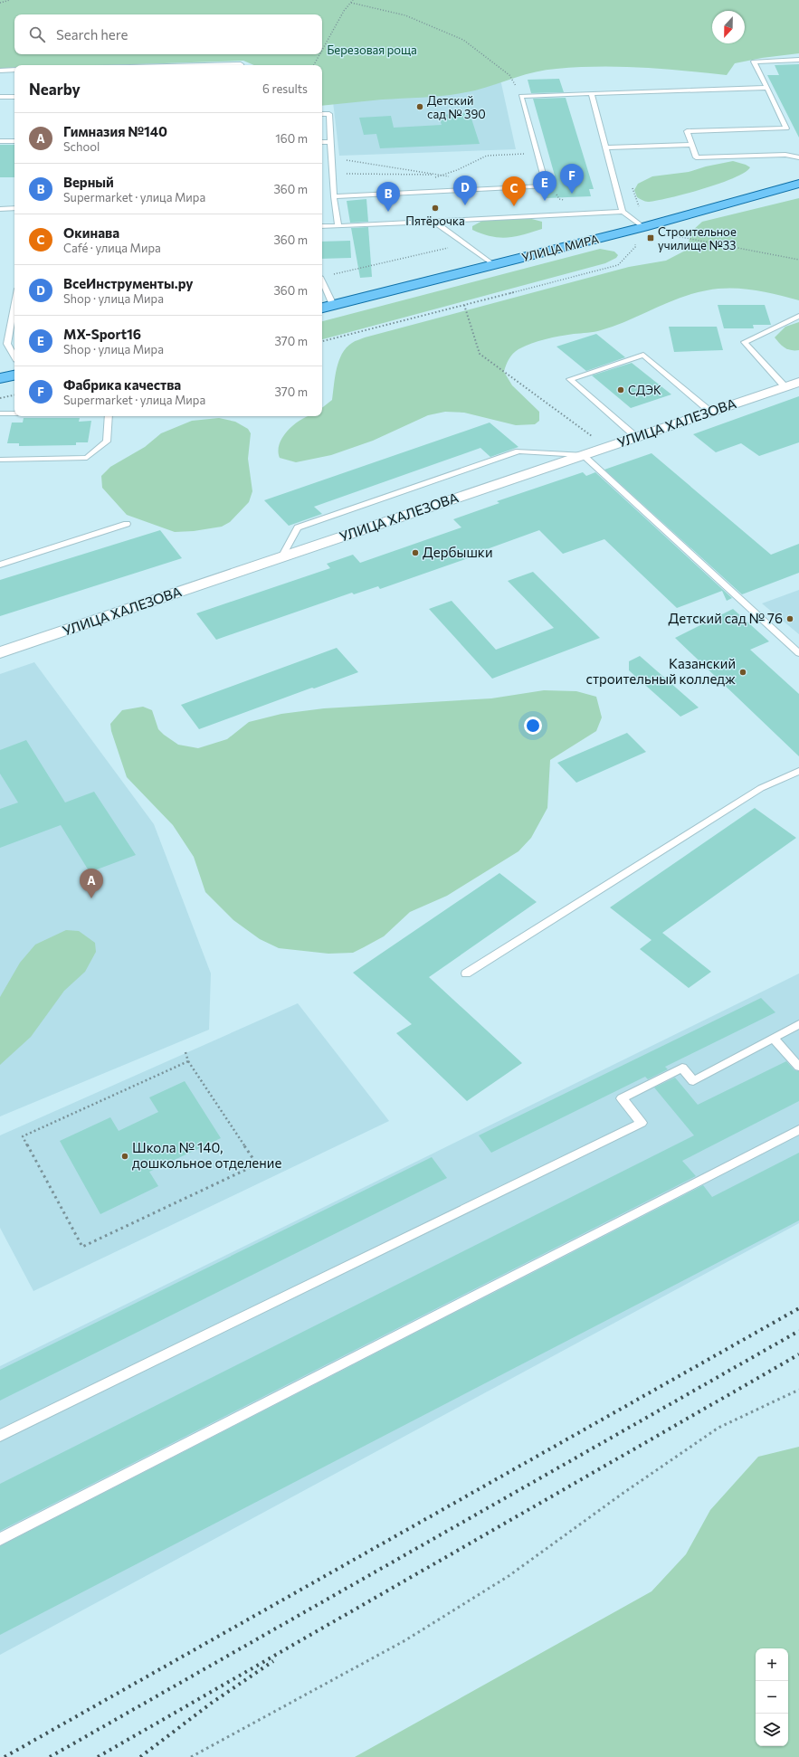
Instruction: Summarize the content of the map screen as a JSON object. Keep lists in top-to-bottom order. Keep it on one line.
{"streets":{"main road":["УЛИЦА МИРА"],"street":["УЛИЦА ХАЛЕЗОВА"]},"parks":["Березовая роща"],"places":{"other":["Детский сад № 390","Пятёрочка","СДЭК","Дербышки","Детский сад № 76","Казанский строительный колледж","Школа № 140, дошкольное отделение"],"transit":["Строительное училище №33"]},"north":"bottom","page":{"search":"Search here","heading":["Nearby","6 results"],"list":[{"mark":"A","name":"Гимназия №140","note":"School","value":"160 m"},{"mark":"B","name":"Верный","note":"Supermarket · улица Мира","value":"360 m"},{"mark":"C","name":"Окинава","note":"Café · улица Мира","value":"360 m"},{"mark":"D","name":"ВсеИнструменты.ру","note":"Shop · улица Мира","value":"360 m"},{"mark":"E","name":"MX-Sport16","note":"Shop · улица Мира","value":"370 m"},{"mark":"F","name":"Фабрика качества","note":"Supermarket · улица Мира","value":"370 m"}],"pins":["F","E","D","C","B","A"],"map_buttons":["+","−"]}}
